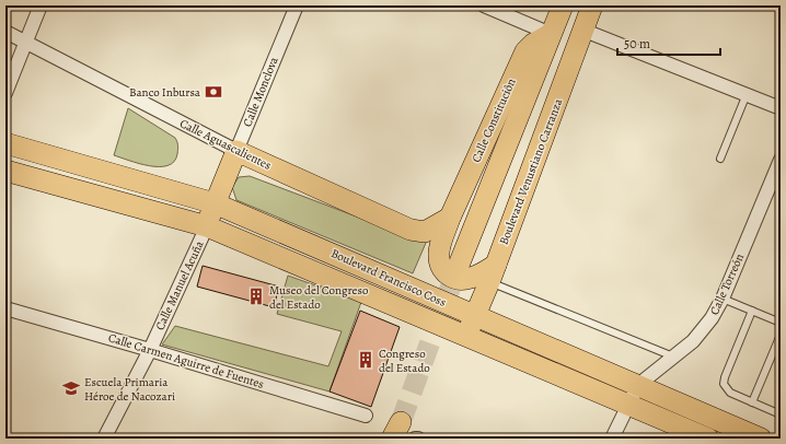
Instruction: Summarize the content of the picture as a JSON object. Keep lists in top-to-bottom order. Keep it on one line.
{"streets":{"main road":["Calle Monclova","Calle Constituciôn","Calle Aguascalientes","Boulevard Venustiano Carranza","Boulevard Francisco Coss"],"street":["Calle Torreón","Calle Manuel Acuña","Calle Carmen Aguirre de Fuentes"]},"crossings":[["Calle Monclova","Calle Aguascalientes"],["Calle Monclova","Boulevard Francisco Coss"],["Calle Monclova","Calle Manuel Acuña"],["Calle Constituciôn","Calle Aguascalientes"],["Calle Constituciôn","Boulevard Venustiano Carranza"],["Boulevard Venustiano Carranza","Boulevard Francisco Coss"],["Boulevard Francisco Coss","Calle Torreón"],["Boulevard Francisco Coss","Calle Manuel Acuña"],["Calle Manuel Acuña","Calle Carmen Aguirre de Fuentes"]],"places":{"bank":["Banco Inbursa"],"building":["Museo del Congreso del Estado","Congreso del Estado"],"school or university":["Escuela Primaria Héroe de Nacozari"]},"scale_bar":"50 m"}
